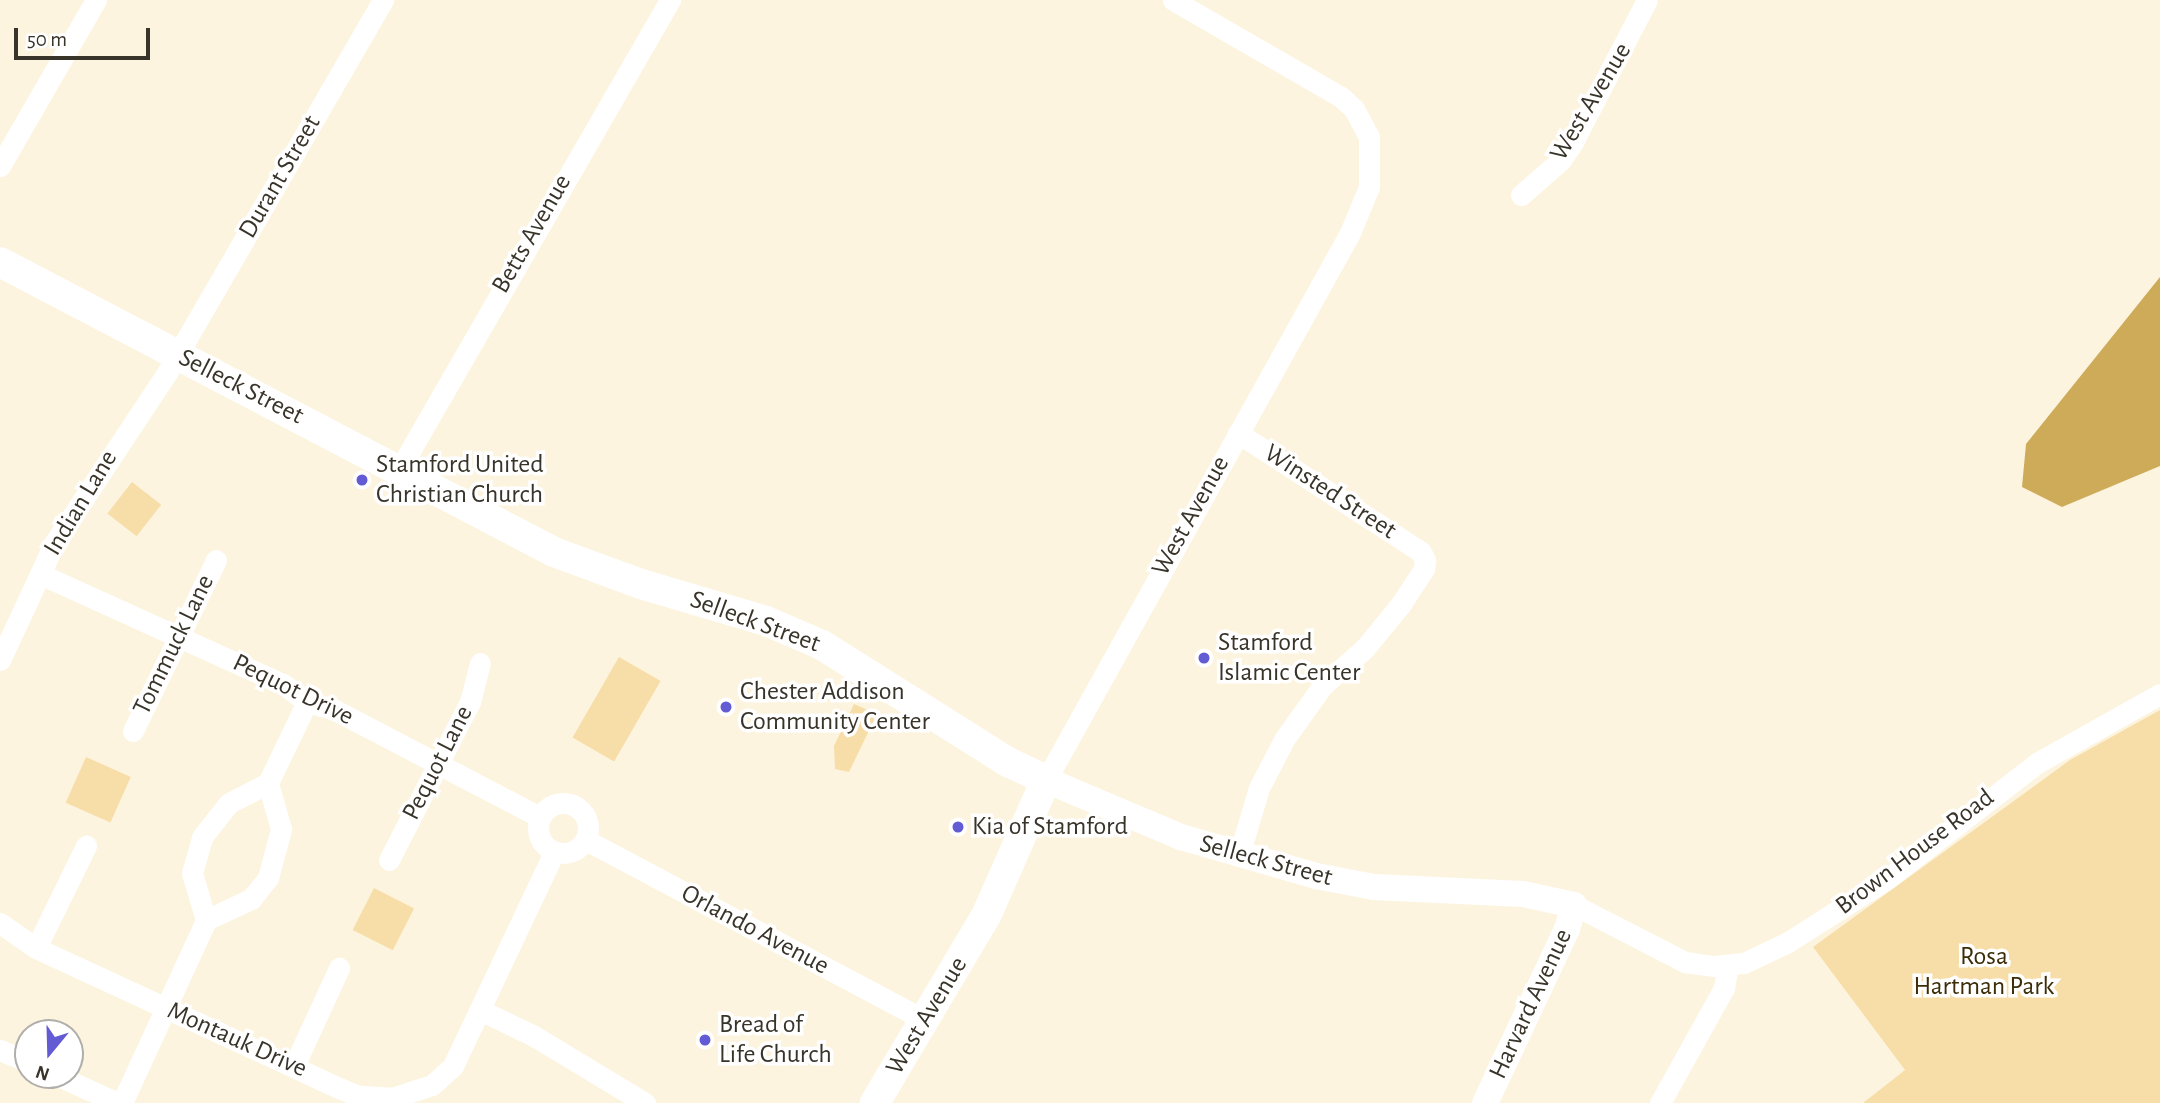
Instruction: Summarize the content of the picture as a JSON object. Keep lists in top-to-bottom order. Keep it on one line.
{"streets":{"main road":["West Avenue","Selleck Street"],"street":["Durant Street","Betts Avenue","Winsted Street","Indian Lane","Tommuck Lane","Pequot Drive","Pequot Lane","Brown House Road","Orlando Avenue","Harvard Avenue","Montauk Drive"]},"crossings":[["West Avenue","Selleck Street"],["West Avenue","Winsted Street"],["West Avenue","Orlando Avenue"],["Durant Street","Selleck Street"],["Durant Street","Indian Lane"],["Betts Avenue","Selleck Street"],["Selleck Street","Winsted Street"],["Selleck Street","Indian Lane"],["Selleck Street","Brown House Road"],["Selleck Street","Harvard Avenue"],["Indian Lane","Pequot Drive"],["Tommuck Lane","Pequot Drive"],["Pequot Drive","Pequot Lane"],["Pequot Drive","Orlando Avenue"],["Pequot Drive","Montauk Drive"],["Orlando Avenue","Montauk Drive"]],"parks":["Rosa Hartman Park"],"places":["Stamford United Christian Church","Stamford Islamic Center","Chester Addison Community Center","Kia of Stamford","Bread of Life Church"],"scale_bar":"50 m","north":"bottom"}
